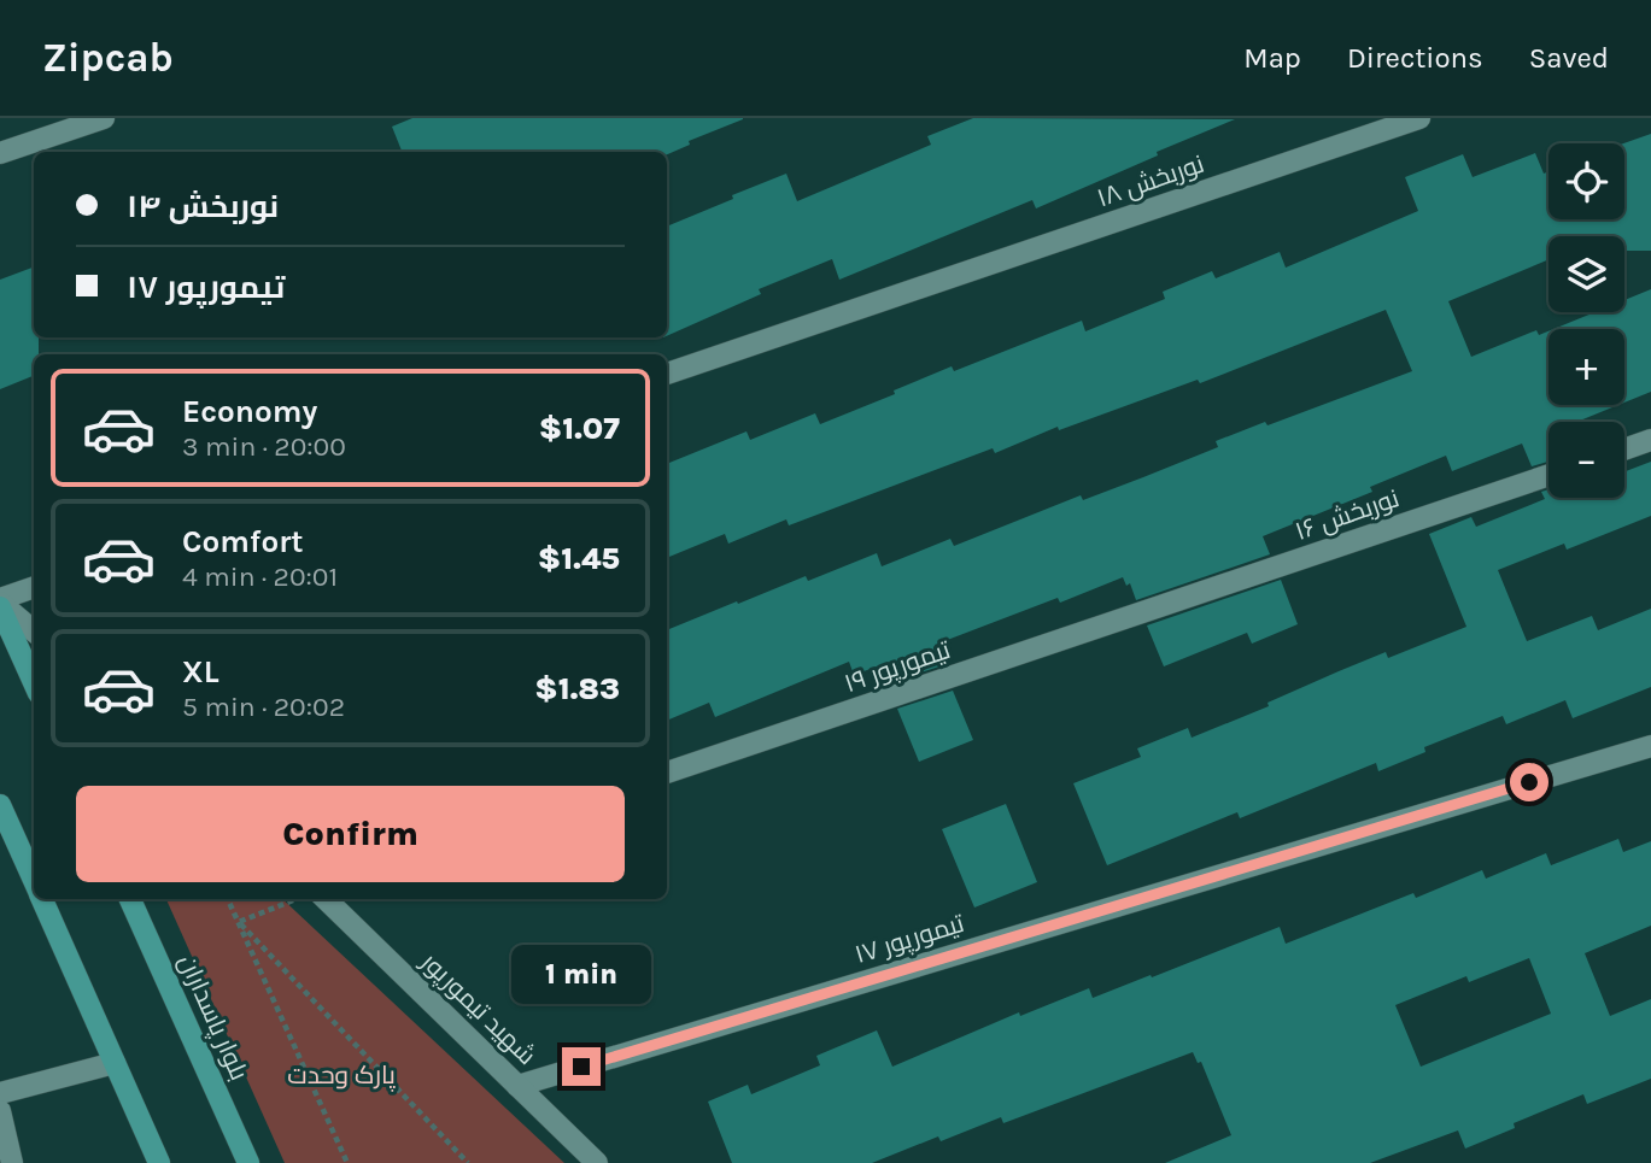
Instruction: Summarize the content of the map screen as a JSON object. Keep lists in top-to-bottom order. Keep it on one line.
{"streets":{"main road":["بلوار پاسداران"],"street":["نوربخش ۱۸","نوربخش ۱۶","تیمورپور ۱۹","تیمورپور ۱۷","شهید تیمورپور"]},"crossings":[["نوربخش ۱۶","تیمورپور ۱۹"],["تیمورپور ۱۷","شهید تیمورپور"]],"parks":["پارک وحدت"],"page":{"header":"Zipcab","nav":["Map","Directions","Saved"],"map_buttons":["+","−"],"banner":["نوربخش ۱۴","تیمورپور ۱۷"],"list":[{"name":"Economy","note":"3 min · 20:00","value":"$1.07"},{"name":"Comfort","note":"4 min · 20:01","value":"$1.45"},{"name":"XL","note":"5 min · 20:02","value":"$1.83"}],"buttons":"Confirm","bubble":"1 min"}}
